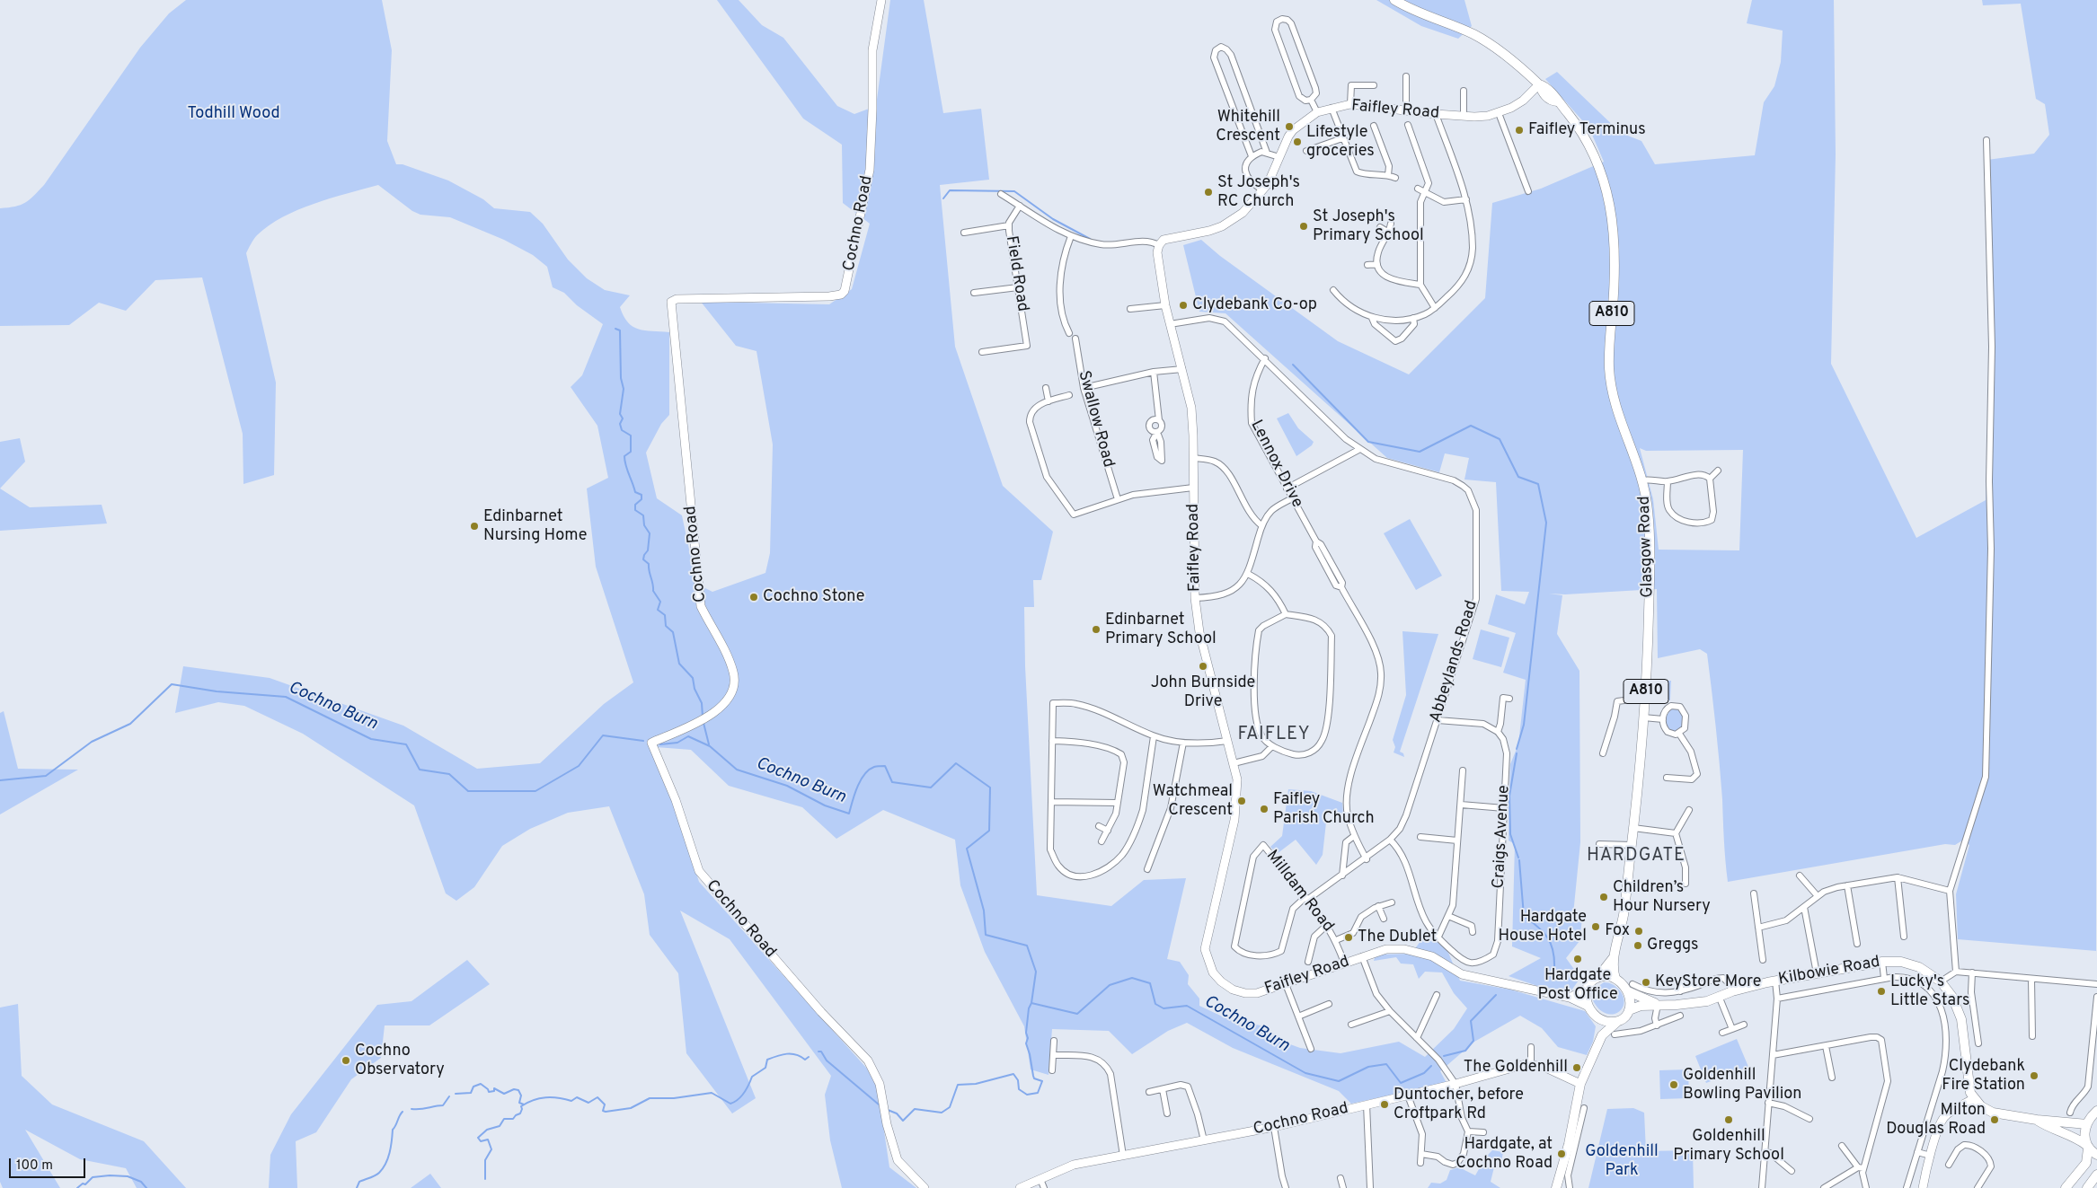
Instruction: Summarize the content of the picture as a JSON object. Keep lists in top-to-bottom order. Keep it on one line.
{"streets":{"main road":["A810","Glasgow Road","Kilbowie Road"],"street":["Faifley Road","Cochno Road","Field Road","Swallow Road","Lennox Drive","Abbeylands Road","Craigs Avenue","Milldam Road"]},"crossings":[["Faifley Road","A810"],["Faifley Road","Glasgow Road"],["Faifley Road","Abbeylands Road"],["Faifley Road","Milldam Road"],["Faifley Road","Kilbowie Road"],["A810","Glasgow Road"],["A810","Kilbowie Road"],["Lennox Drive","Abbeylands Road"],["Glasgow Road","Kilbowie Road"],["Abbeylands Road","Craigs Avenue"],["Abbeylands Road","Milldam Road"]],"districts":["FAIFLEY","HARDGATE"],"water":["Cochno Burn"],"parks":["Todhill Wood","Goldenhill Park"],"places":["Whitehill Crescent","Faifley Terminus","Lifestyle groceries","St Joseph's RC Church","St Joseph's Primary School","Clydebank Co-op","Edinbarnet Nursing Home","Cochno Stone","Edinbarnet Primary School","John Burnside Drive","Watchmeal Crescent","Faifley Parish Church","Children’s Hour Nursery","Hardgate House Hotel","Fox","The Dublet","Greggs","Hardgate Post Office","KeyStore More","Lucky's Little Stars","Cochno Observatory","The Goldenhill","Clydebank Fire Station","Goldenhill Bowling Pavilion","Duntocher, before Croftpark Rd","Goldenhill Primary School","Milton Douglas Road","Hardgate, at Cochno Road"],"scale_bar":"100 m"}
